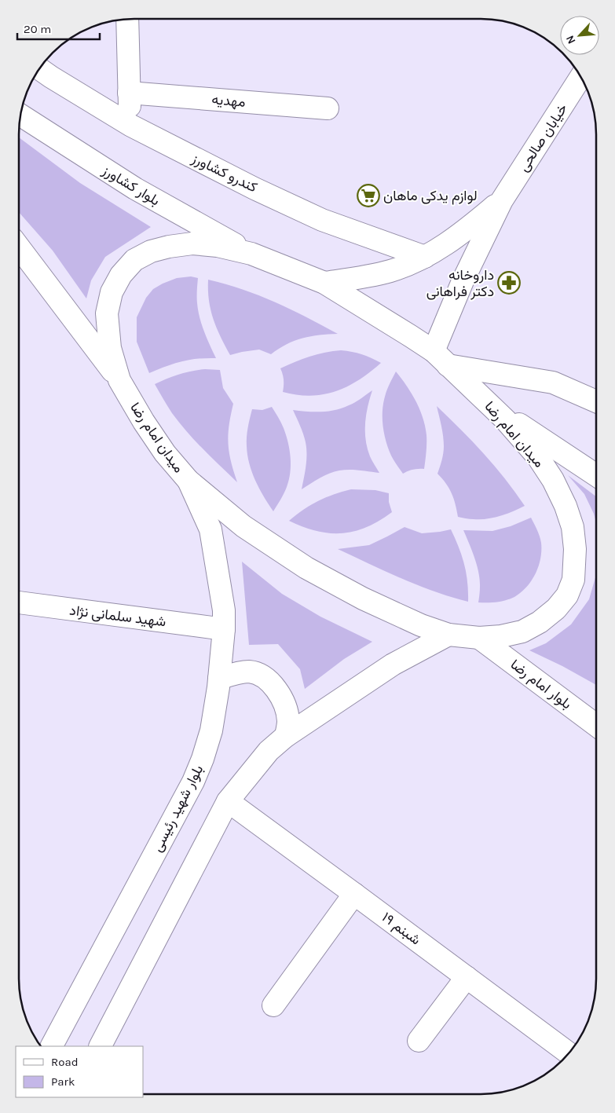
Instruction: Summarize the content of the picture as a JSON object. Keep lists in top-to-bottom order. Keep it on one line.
{"streets":{"main road":["مهدیه","خیابان صالحی","کندرو کشاورز","بلوار کشاورز","میدان امام رضا","شهید سلمانی نژاد","بلوار امام رضا","بلوار شهید رئیسی","شبنم ۱۹"]},"crossings":[["بلوار کشاورز","میدان امام رضا"],["میدان امام رضا","بلوار امام رضا"],["میدان امام رضا","بلوار شهید رئیسی"],["شهید سلمانی نژاد","بلوار شهید رئیسی"]],"places":{"supermarket":["لوازم یدکی ماهان"],"pharmacy":["داروخانه دکتر فراهانی"]},"legend":["Road","Park"],"scale_bar":"20 m","north":"bottom left"}
